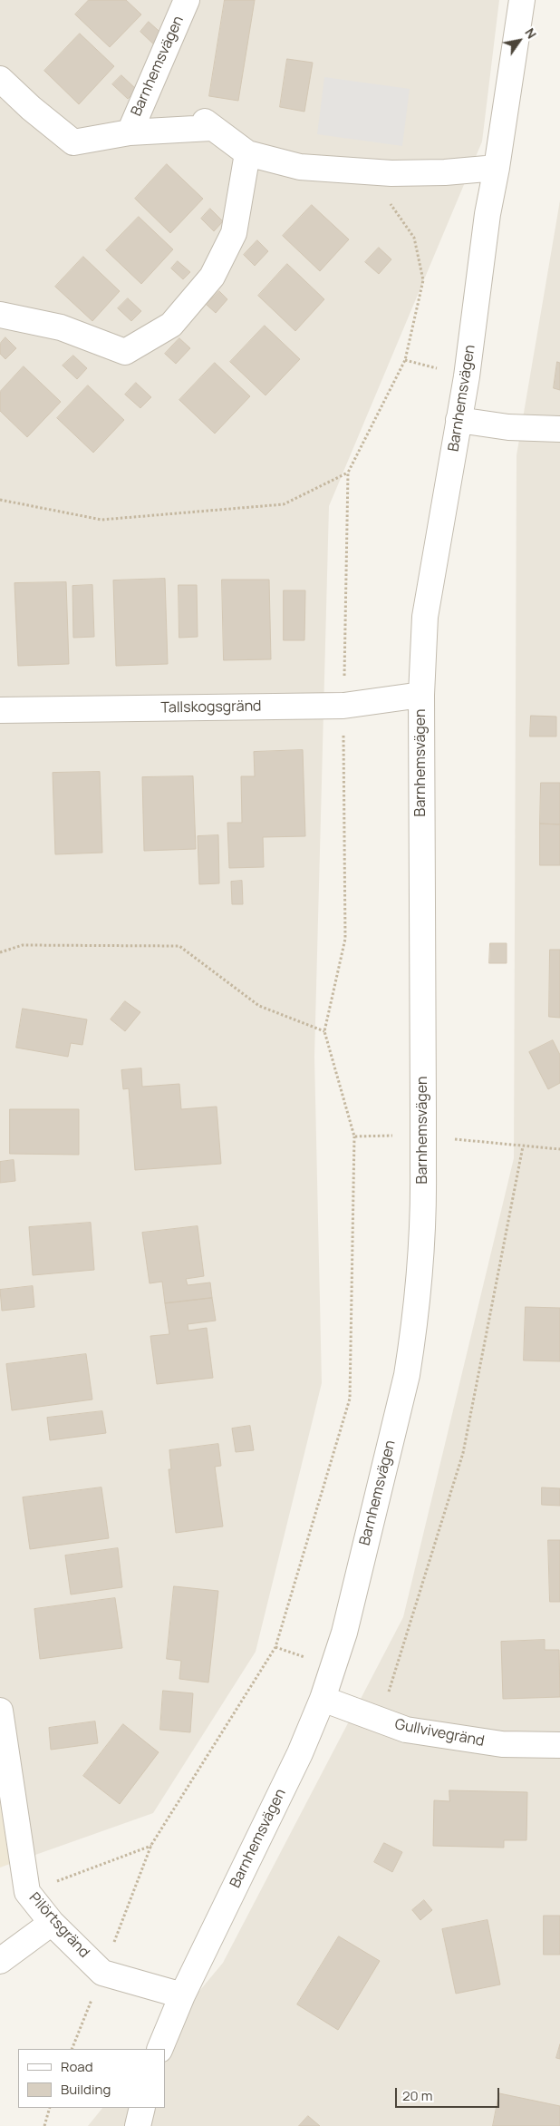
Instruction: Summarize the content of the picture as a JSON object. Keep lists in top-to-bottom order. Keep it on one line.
{"streets":{"street":["Barnhemsvägen","Tallskogsgränd","Gullvivegränd","Pilörtsgränd"]},"crossings":[["Barnhemsvägen","Tallskogsgränd"],["Barnhemsvägen","Gullvivegränd"],["Barnhemsvägen","Pilörtsgränd"]],"legend":["Road","Building"],"scale_bar":"20 m","north":"top right"}
